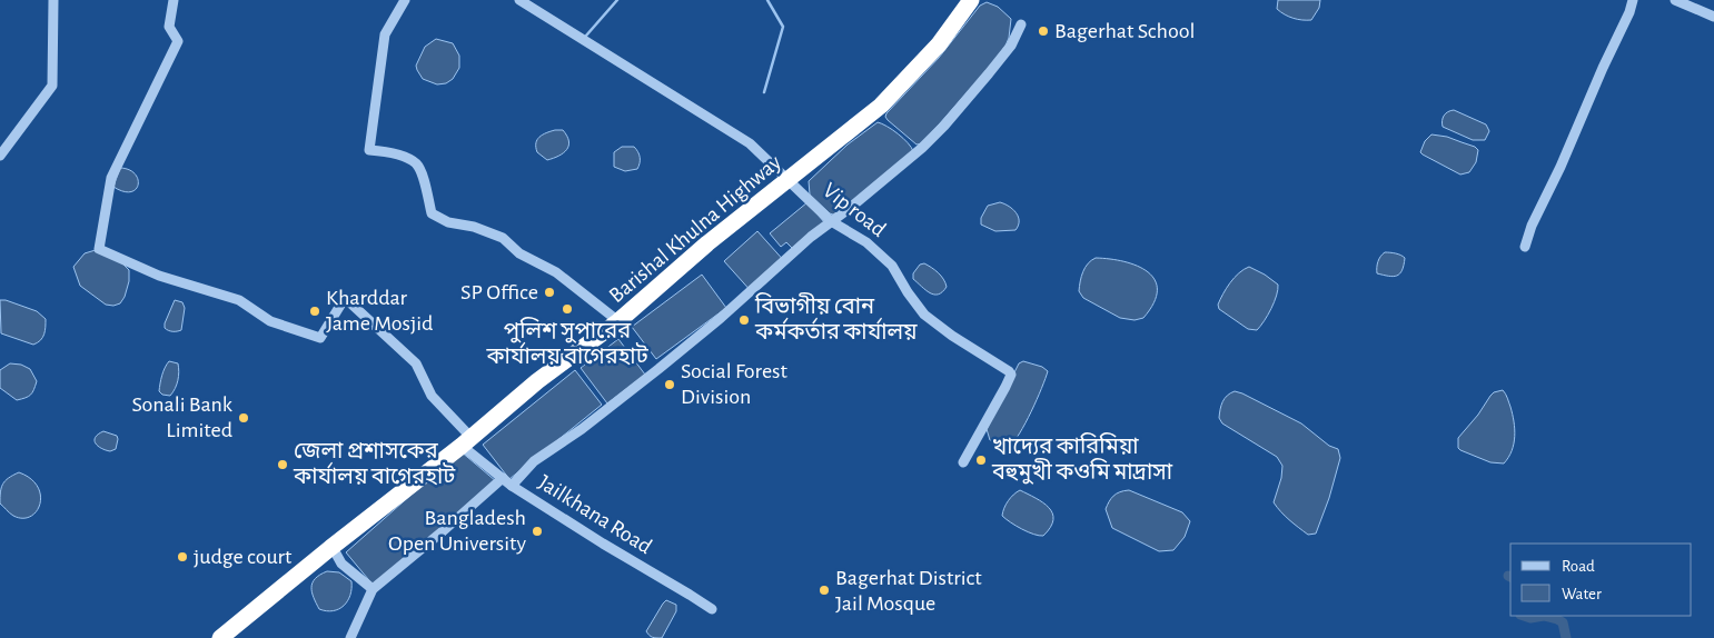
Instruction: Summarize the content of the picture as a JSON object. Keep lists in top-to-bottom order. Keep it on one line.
{"streets":{"highway":["Barishal Khulna Highway"],"street":["Vip road","Jailkhana Road"]},"crossings":[["Vip road","Barishal Khulna Highway"],["Barishal Khulna Highway","Jailkhana Road"]],"places":["Bagerhat School","SP Office","পুলিশ সুপারের কার্যালয় বাগেরহাট","Kharddar Jame Mosjid","বিভাগীয় বোন কর্মকর্তার কার্যালয়","Social Forest Division","Sonali Bank Limited","খাদ্যের কারিমিয়া বহুমুখী কওমি মাদ্রাসা","জেলা প্রশাসকের কার্যালয় বাগেরহাট","Bangladesh Open University","judge court","Bagerhat District Jail Mosque"],"legend":["Road","Water"]}
